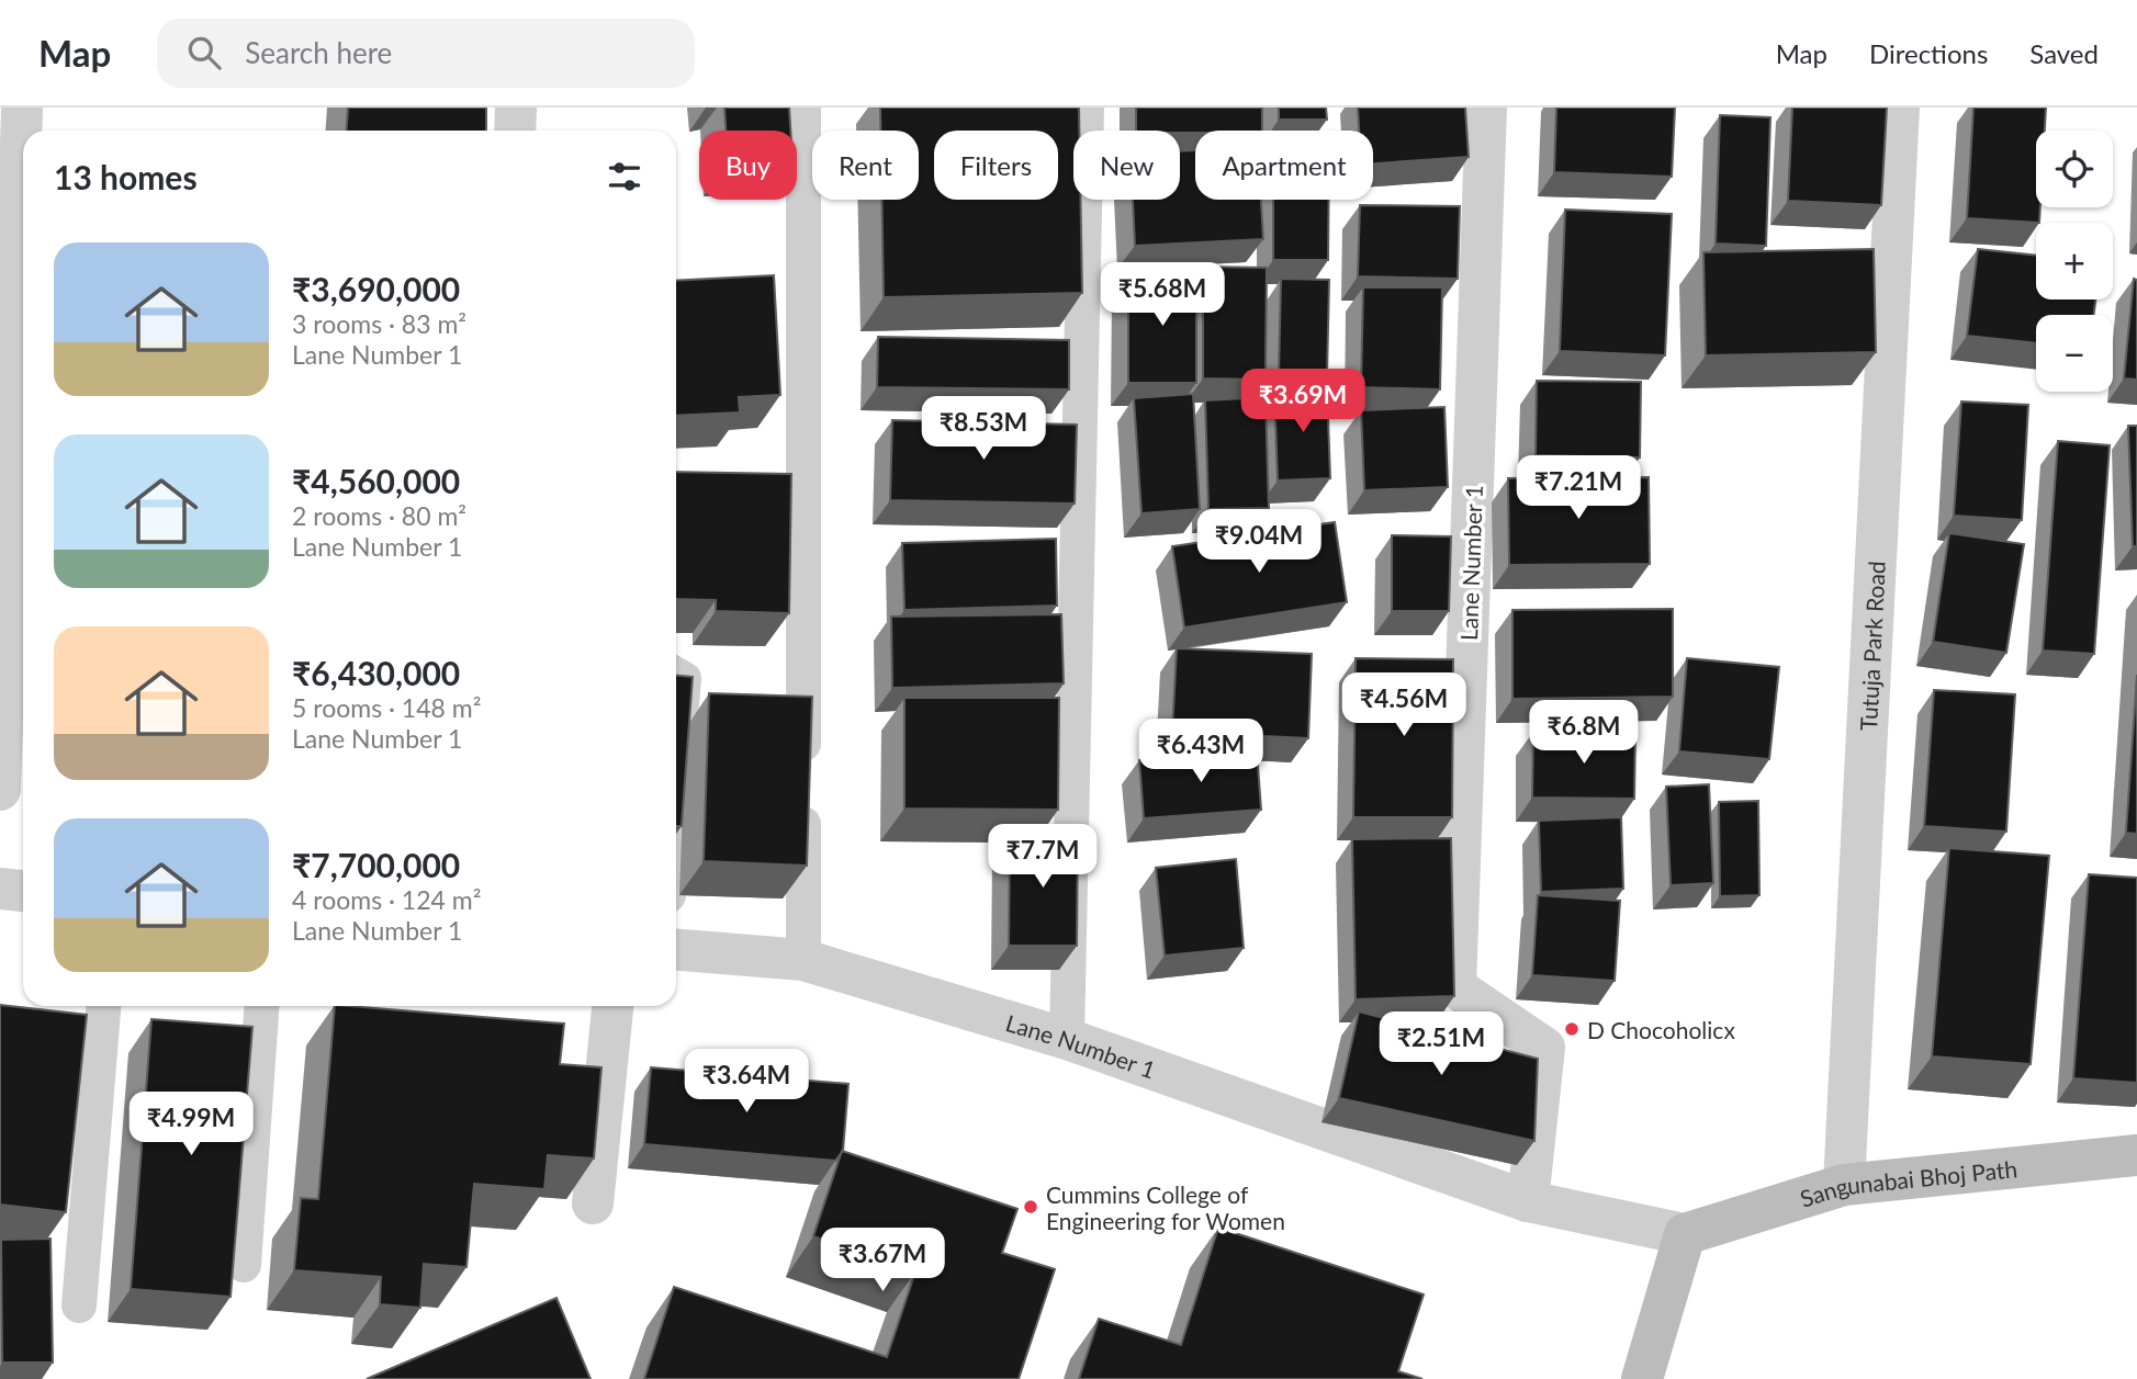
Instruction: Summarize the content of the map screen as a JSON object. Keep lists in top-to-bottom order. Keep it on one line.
{"streets":{"street":["Lane Number 1","Tutuja Park Road","Sangunabai Bhoj Path"]},"crossings":[["Lane Number 1","Sangunabai Bhoj Path"],["Tutuja Park Road","Sangunabai Bhoj Path"]],"places":["D Chocoholicx","Cummins College of Engineering for Women"],"page":{"header":"Map","search":"Search here","nav":["Map","Directions","Saved"],"map_buttons":["+","−"],"chip":["Buy","Rent","Filters","New","Apartment"],"heading":"13 homes","list":[{"name":"₹3,690,000","note":"3 rooms · 83 m² · Lane Number 1"},{"name":"₹4,560,000","note":"2 rooms · 80 m² · Lane Number 1"},{"name":"₹6,430,000","note":"5 rooms · 148 m² · Lane Number 1"},{"name":"₹7,700,000","note":"4 rooms · 124 m² · Lane Number 1"}],"price":["₹5.68M","₹3.69M","₹8.53M","₹7.21M","₹9.04M","₹4.56M","₹6.8M","₹6.43M","₹7.7M","₹2.51M","₹3.64M","₹4.99M","₹3.67M"]}}
